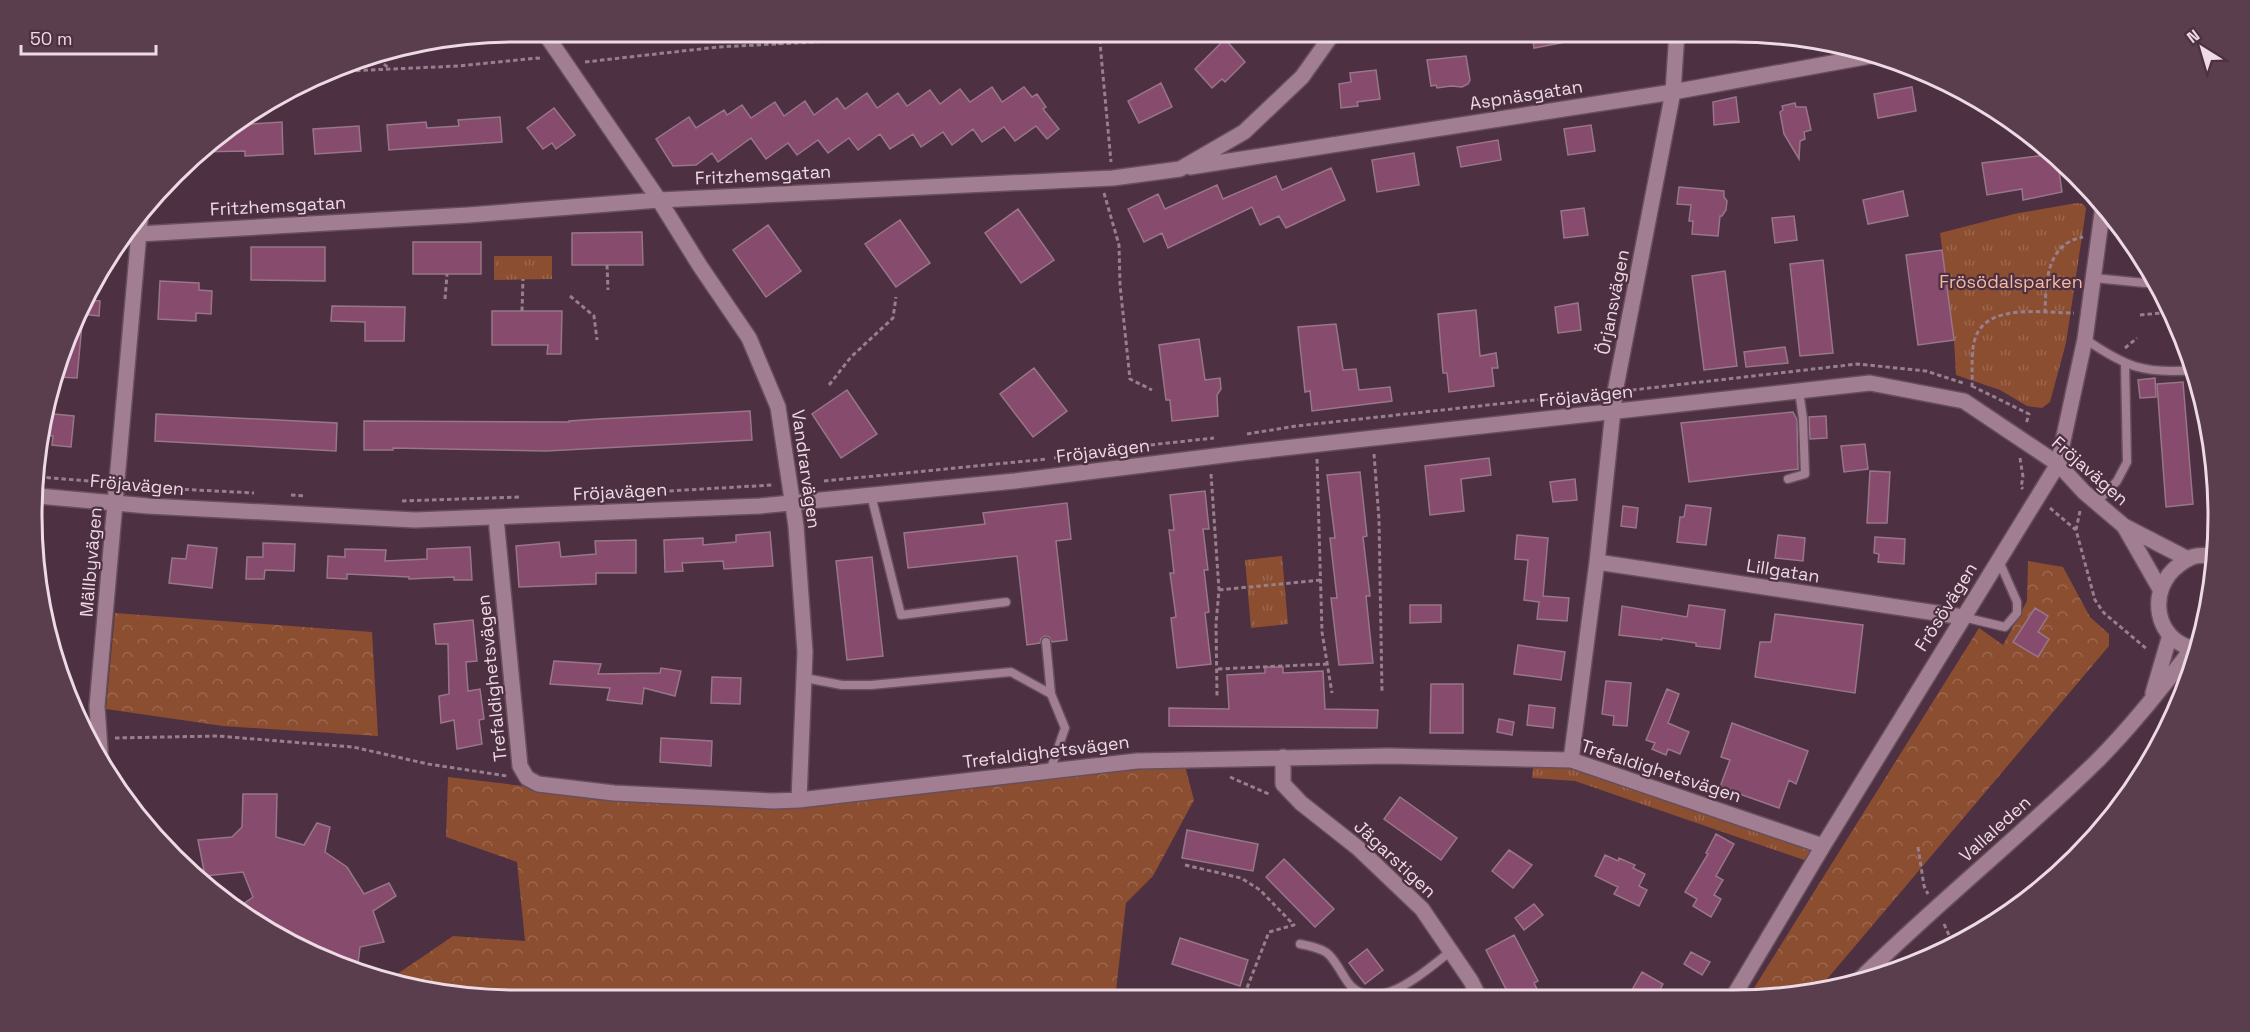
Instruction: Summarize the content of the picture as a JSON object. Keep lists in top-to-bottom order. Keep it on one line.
{"streets":{"street":["Aspnäsgatan","Fritzhemsgatan","Örjansvägen","Fröjavägen","Vandrarvägen","Mällbyvägen","Lillgatan","Frösövägen","Trefaldighetsvägen","Vallaleden","Jägarstigen"]},"crossings":[["Aspnäsgatan","Fritzhemsgatan"],["Aspnäsgatan","Örjansvägen"],["Fritzhemsgatan","Vandrarvägen"],["Örjansvägen","Fröjavägen"],["Örjansvägen","Lillgatan"],["Örjansvägen","Trefaldighetsvägen"],["Fröjavägen","Vandrarvägen"],["Fröjavägen","Mällbyvägen"],["Fröjavägen","Frösövägen"],["Fröjavägen","Trefaldighetsvägen"],["Vandrarvägen","Trefaldighetsvägen"],["Lillgatan","Frösövägen"],["Frösövägen","Trefaldighetsvägen"],["Trefaldighetsvägen","Jägarstigen"]],"parks":["Frösödalsparken"],"scale_bar":"50 m","north":"top left"}
